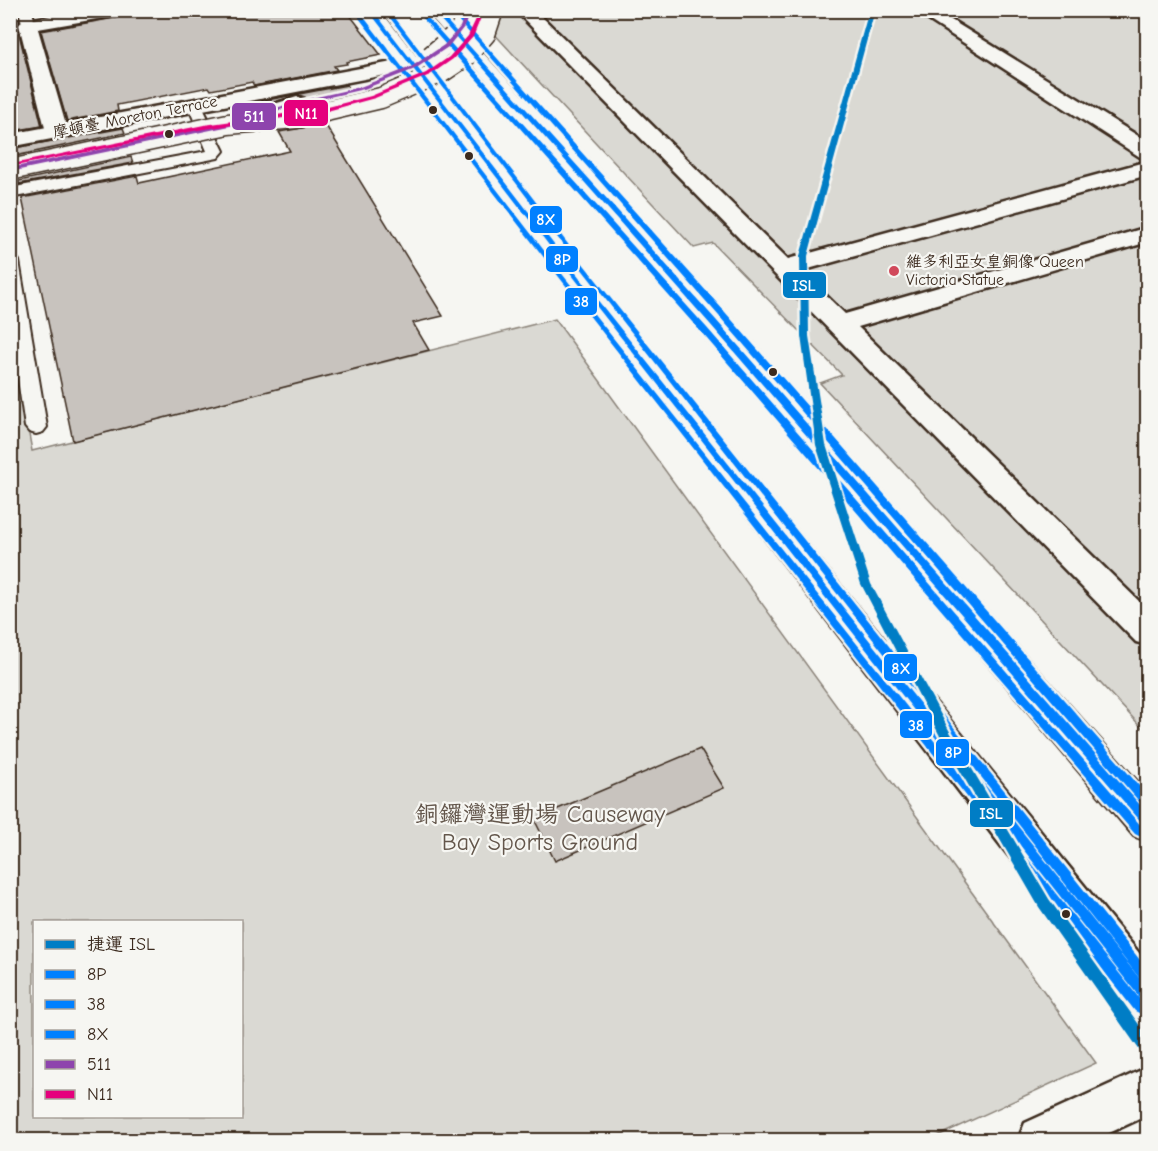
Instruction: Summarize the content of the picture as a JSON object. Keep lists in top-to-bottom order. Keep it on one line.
{"streets":{"main road":["摩頓臺 Moreton Terrace"]},"parks":["銅鑼灣運動場 Causeway Bay Sports Ground"],"places":["維多利亞女皇銅像 Queen Victoria Statue"],"lines":["metro line ISL","transit line 8P","transit line 8X","transit line 511","transit line N11","transit line 38"],"legend":["捷運 ISL","8P","38","8X","511","N11"]}
